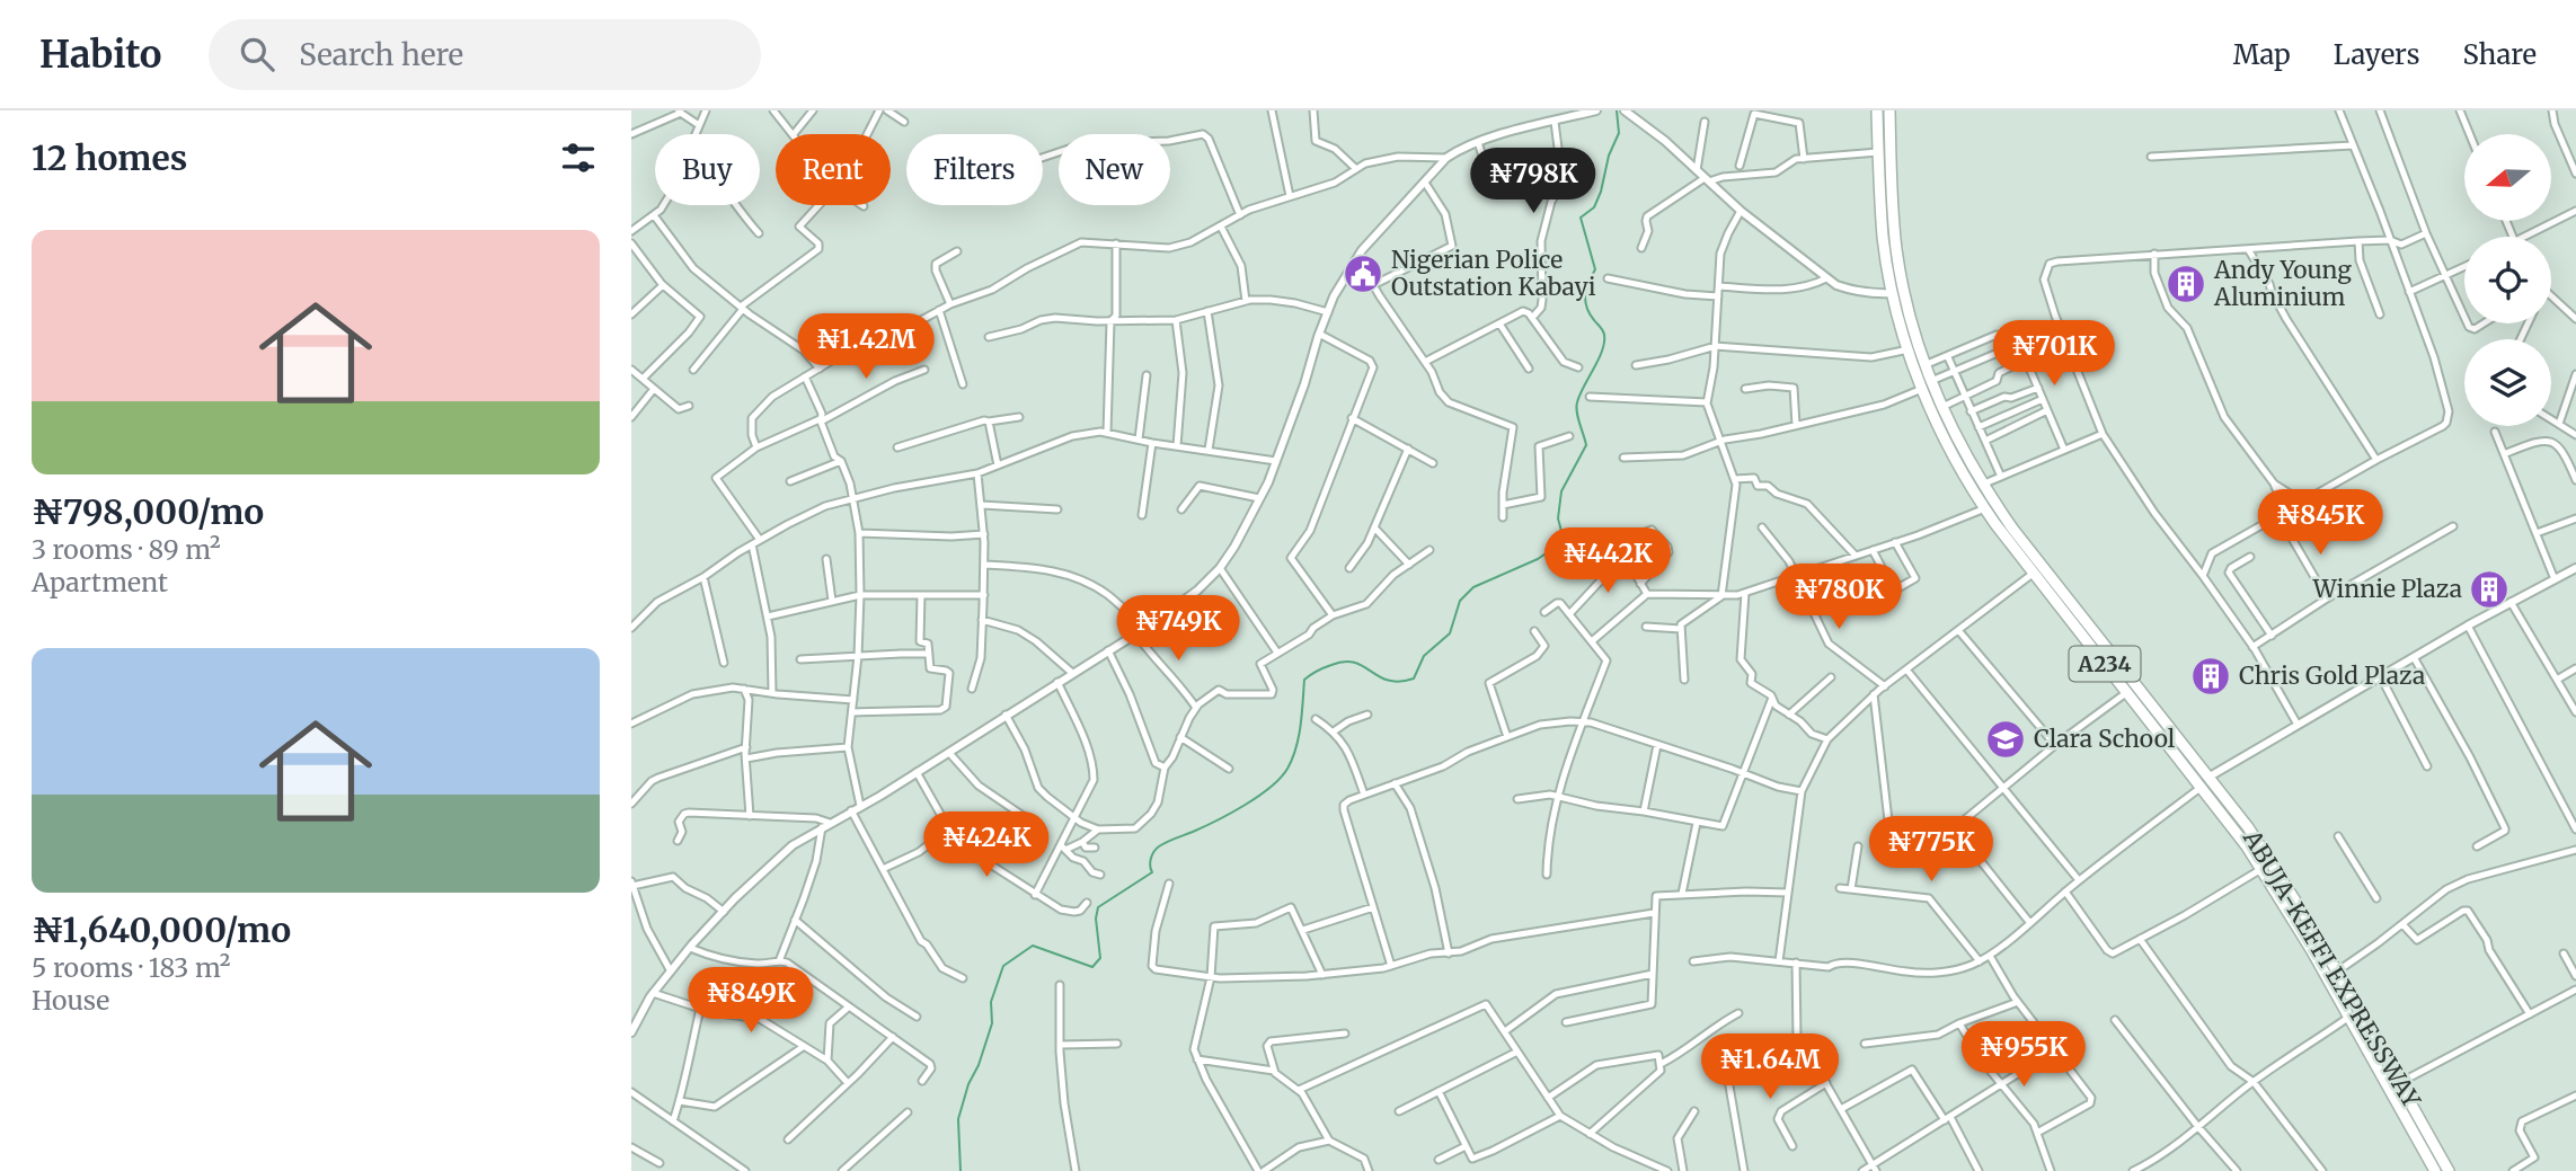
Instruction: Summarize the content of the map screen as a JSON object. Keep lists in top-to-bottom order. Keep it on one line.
{"streets":{"highway":["A234","ABUJA-KEFFI EXPRESSWAY"]},"places":{"public building":["Nigerian Police Outstation Kabayi"],"building":["Andy Young Aluminium","Winnie Plaza","Chris Gold Plaza"],"school or university":["Clara School"]},"north":"left","page":{"header":"Habito","search":"Search here","nav":["Map","Layers","Share"],"heading":"12 homes","chip":["Buy","Rent","Filters","New"],"price":["₦798K","₦1.42M","₦701K","₦845K","₦442K","₦780K","₦749K","₦424K","₦775K","₦849K","₦955K","₦1.64M"],"list":[{"name":"₦798,000/mo","note":"3 rooms · 89 m² · Apartment"},{"name":"₦1,640,000/mo","note":"5 rooms · 183 m² · House"}]}}
